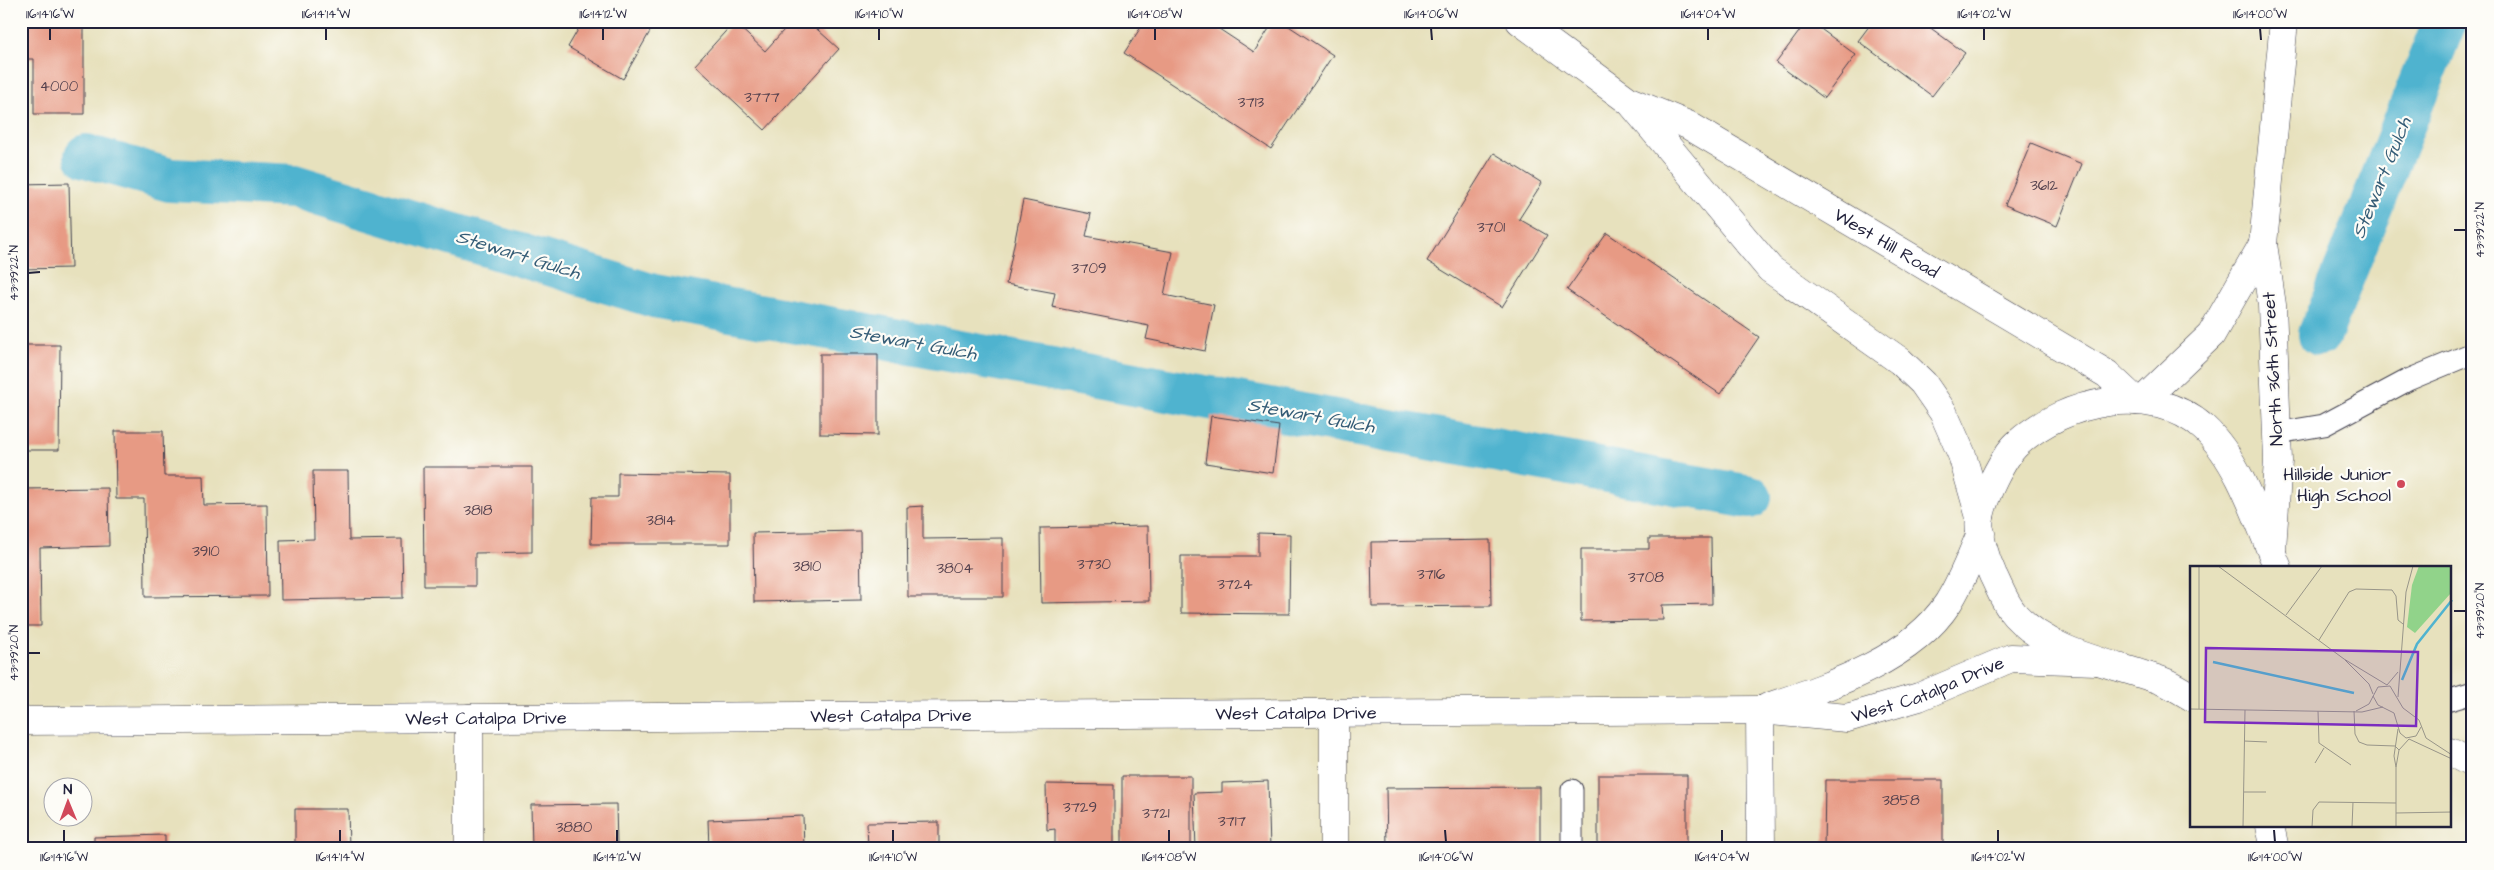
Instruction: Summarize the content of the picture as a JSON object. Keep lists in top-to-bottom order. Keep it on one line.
{"streets":{"street":["West Hill Road","North 36th Street","West Catalpa Drive"]},"crossings":[["West Hill Road","North 36th Street"],["West Hill Road","West Catalpa Drive"],["North 36th Street","West Catalpa Drive"]],"water":["Stewart Gulch"],"places":["Hillside Junior High School"],"house_numbers":["4000","3777","3713","3612","3701","3709","3818","3814","3910","3730","3810","3804","3716","3708","3724","3858","3729","3721","3717","3880"],"north":"top","coordinates":["116°14'16\"W","116°14'14\"W","116°14'12\"W","116°14'10\"W","116°14'08\"W","116°14'06\"W","116°14'04\"W","116°14'02\"W","116°14'00\"W","43°39'22\"N","43°39'20\"N"]}
